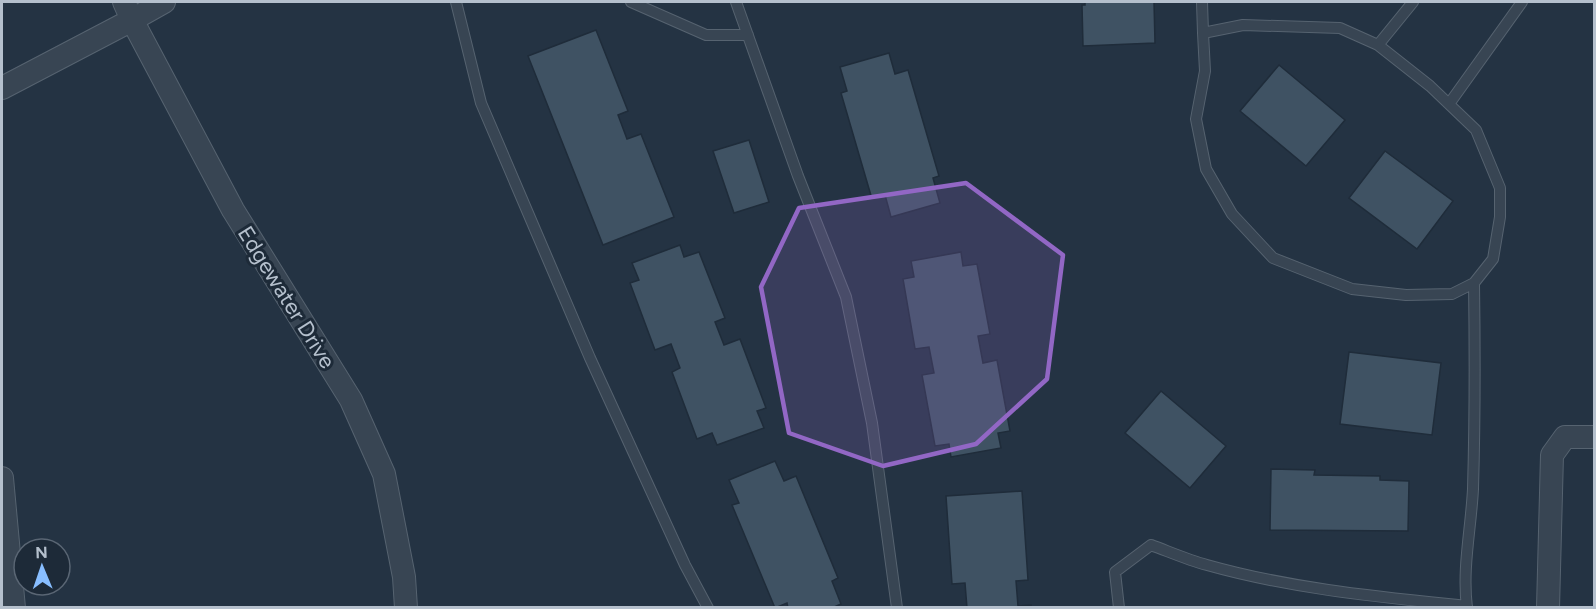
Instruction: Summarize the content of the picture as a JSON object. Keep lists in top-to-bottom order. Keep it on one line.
{"streets":{"street":["Edgewater Drive"]},"north":"top"}
